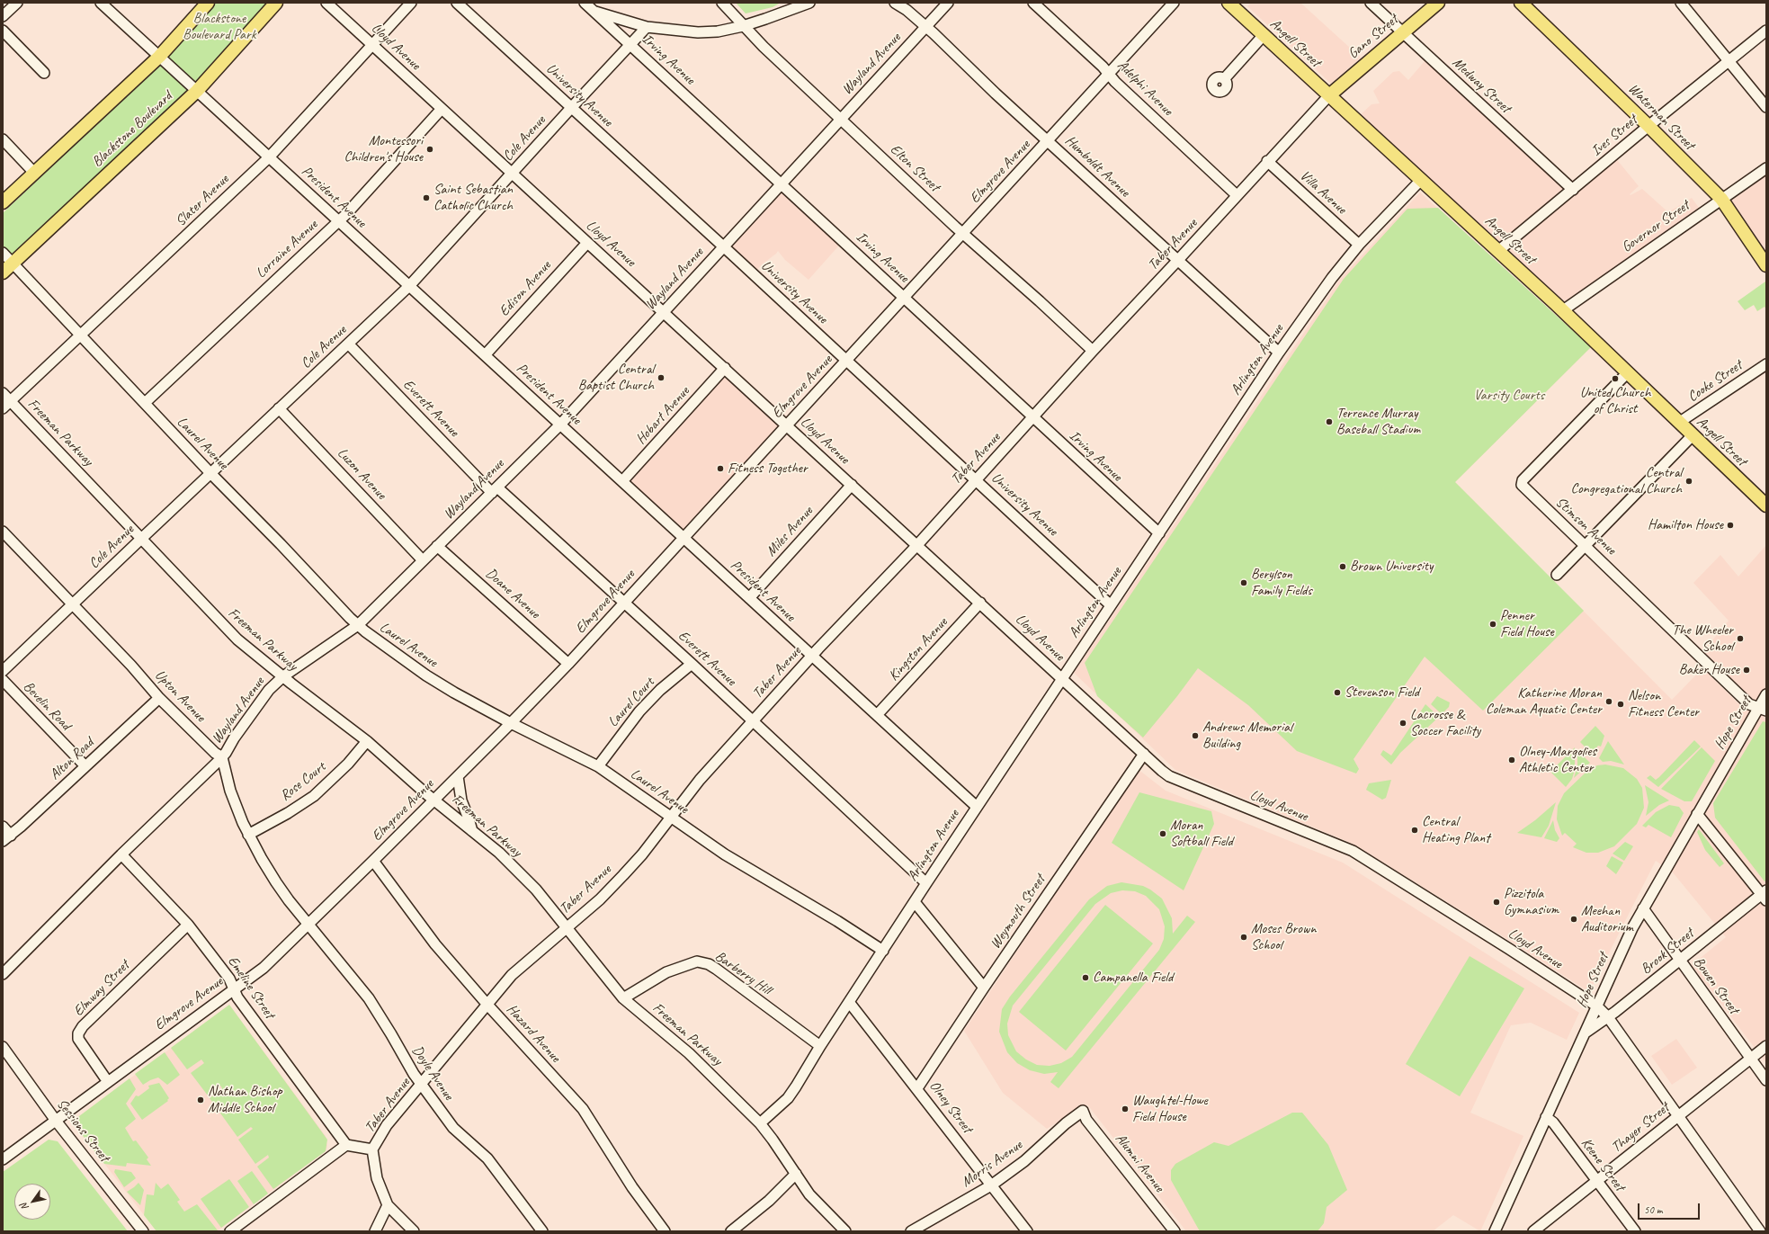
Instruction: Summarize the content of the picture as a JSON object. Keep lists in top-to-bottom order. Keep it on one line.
{"streets":{"main road":["Gano Street","Angell Street","Waterman Street","Blackstone Boulevard"],"street":["Lloyd Avenue","Irving Avenue","Wayland Avenue","Medway Street","Adelphi Avenue","University Avenue","Ives Street","Cole Avenue","Humboldt Avenue","Elton Street","Elmgrove Avenue","Villa Avenue","President Avenue","Slater Avenue","Governor Street","Taber Avenue","Lorraine Avenue","Edison Avenue","Arlington Avenue","Cooke Street","Everett Avenue","Hobart Avenue","Freeman Parkway","Laurel Avenue","Luzon Avenue","Stimson Avenue","Miles Avenue","Doane Avenue","Kingston Avenue","Upton Avenue","Laurel Court","Bevelin Road","Hope Street","Alton Road","Rose Court","Weymouth Street","Brook Street","Barberry Hill","Bowen Street","Emeline Street","Elmway Street","Hazard Avenue","Doyle Avenue","Olney Street","Thayer Street","Sessions Street","Alumni Avenue","Morris Avenue","Keene Street"]},"crossings":[["Gano Street","Angell Street"],["Gano Street","Medway Street"],["Gano Street","Taber Avenue"],["Angell Street","Ives Street"],["Angell Street","Governor Street"],["Angell Street","Taber Avenue"],["Angell Street","Arlington Avenue"],["Angell Street","Cooke Street"],["Angell Street","Stimson Avenue"],["Lloyd Avenue","Wayland Avenue"],["Lloyd Avenue","Cole Avenue"],["Lloyd Avenue","Elmgrove Avenue"],["Lloyd Avenue","Slater Avenue"],["Lloyd Avenue","Taber Avenue"],["Lloyd Avenue","Lorraine Avenue"],["Lloyd Avenue","Edison Avenue"],["Lloyd Avenue","Arlington Avenue"],["Lloyd Avenue","Hobart Avenue"],["Lloyd Avenue","Miles Avenue"],["Lloyd Avenue","Kingston Avenue"],["Lloyd Avenue","Hope Street"],["Lloyd Avenue","Weymouth Street"],["Lloyd Avenue","Brook Street"],["Lloyd Avenue","Thayer Street"],["Irving Avenue","Wayland Avenue"],["Irving Avenue","Cole Avenue"],["Irving Avenue","Elmgrove Avenue"],["Irving Avenue","Taber Avenue"],["Irving Avenue","Arlington Avenue"],["Wayland Avenue","University Avenue"],["Wayland Avenue","Humboldt Avenue"],["Wayland Avenue","Elton Street"],["Wayland Avenue","President Avenue"],["Wayland Avenue","Everett Avenue"],["Wayland Avenue","Freeman Parkway"],["Wayland Avenue","Laurel Avenue"],["Wayland Avenue","Luzon Avenue"],["Wayland Avenue","Doane Avenue"],["Wayland Avenue","Upton Avenue"],["Wayland Avenue","Emeline Street"],["Medway Street","Ives Street"],["Adelphi Avenue","Elmgrove Avenue"],["Adelphi Avenue","Taber Avenue"],["University Avenue","Cole Avenue"],["University Avenue","Elmgrove Avenue"],["University Avenue","Taber Avenue"],["University Avenue","Arlington Avenue"],["Waterman Street","Ives Street"],["Waterman Street","Governor Street"],["Blackstone Boulevard","President Avenue"],["Blackstone Boulevard","Laurel Avenue"],["Cole Avenue","President Avenue"],["Cole Avenue","Everett Avenue"],["Cole Avenue","Freeman Parkway"],["Cole Avenue","Laurel Avenue"],["Cole Avenue","Luzon Avenue"],["Cole Avenue","Upton Avenue"],["Humboldt Avenue","Elmgrove Avenue"],["Humboldt Avenue","Taber Avenue"],["Humboldt Avenue","Arlington Avenue"],["Elton Street","Elmgrove Avenue"],["Elton Street","Taber Avenue"],["Elmgrove Avenue","President Avenue"],["Elmgrove Avenue","Everett Avenue"],["Elmgrove Avenue","Freeman Parkway"],["Elmgrove Avenue","Laurel Avenue"],["Elmgrove Avenue","Doane Avenue"],["Elmgrove Avenue","Emeline Street"],["Elmgrove Avenue","Elmway Street"],["Elmgrove Avenue","Hazard Avenue"],["Elmgrove Avenue","Doyle Avenue"],["Elmgrove Avenue","Sessions Street"],["Villa Avenue","Taber Avenue"],["Villa Avenue","Arlington Avenue"],["President Avenue","Slater Avenue"],["President Avenue","Taber Avenue"],["President Avenue","Lorraine Avenue"],["President Avenue","Edison Avenue"],["President Avenue","Arlington Avenue"],["President Avenue","Hobart Avenue"],["President Avenue","Miles Avenue"],["President Avenue","Kingston Avenue"],["Slater Avenue","Freeman Parkway"],["Slater Avenue","Laurel Avenue"],["Taber Avenue","Everett Avenue"],["Taber Avenue","Freeman Parkway"],["Taber Avenue","Laurel Avenue"],["Taber Avenue","Emeline Street"],["Taber Avenue","Hazard Avenue"],["Taber Avenue","Doyle Avenue"],["Lorraine Avenue","Laurel Avenue"],["Arlington Avenue","Everett Avenue"],["Arlington Avenue","Freeman Parkway"],["Arlington Avenue","Laurel Avenue"],["Arlington Avenue","Barberry Hill"],["Arlington Avenue","Olney Street"],["Everett Avenue","Laurel Court"],["Freeman Parkway","Rose Court"],["Freeman Parkway","Barberry Hill"],["Laurel Avenue","Laurel Court"],["Stimson Avenue","Hope Street"],["Upton Avenue","Alton Road"],["Bevelin Road","Alton Road"],["Hope Street","Brook Street"],["Hope Street","Bowen Street"],["Hope Street","Keene Street"],["Weymouth Street","Olney Street"],["Brook Street","Bowen Street"],["Bowen Street","Thayer Street"],["Emeline Street","Elmway Street"],["Olney Street","Morris Avenue"],["Thayer Street","Keene Street"],["Alumni Avenue","Morris Avenue"]],"parks":["Blackstone Boulevard Park","Varsity Courts"],"places":["Montessori Children's House","Saint Sebastian Catholic Church","Central Baptist Church","United Church of Christ","Terrence Murray Baseball Stadium","Fitness Together","Central Congregational Church","Hamilton House","Brown University","Berylson Family Fields","Penner Field House","The Wheeler School","Baker House","Stevenson Field","Katherine Moran Coleman Aquatic Center","Nelson Fitness Center","Lacrosse & Soccer Facility","Andrews Memorial Building","Olney-Margolies Athletic Center","Central Heating Plant","Moran Softball Field","Pizzitola Gymnasium","Meehan Auditorium","Moses Brown School","Campanella Field","Nathan Bishop Middle School","Waughtel-Howe Field House"],"scale_bar":"50 m","north":"bottom left"}
